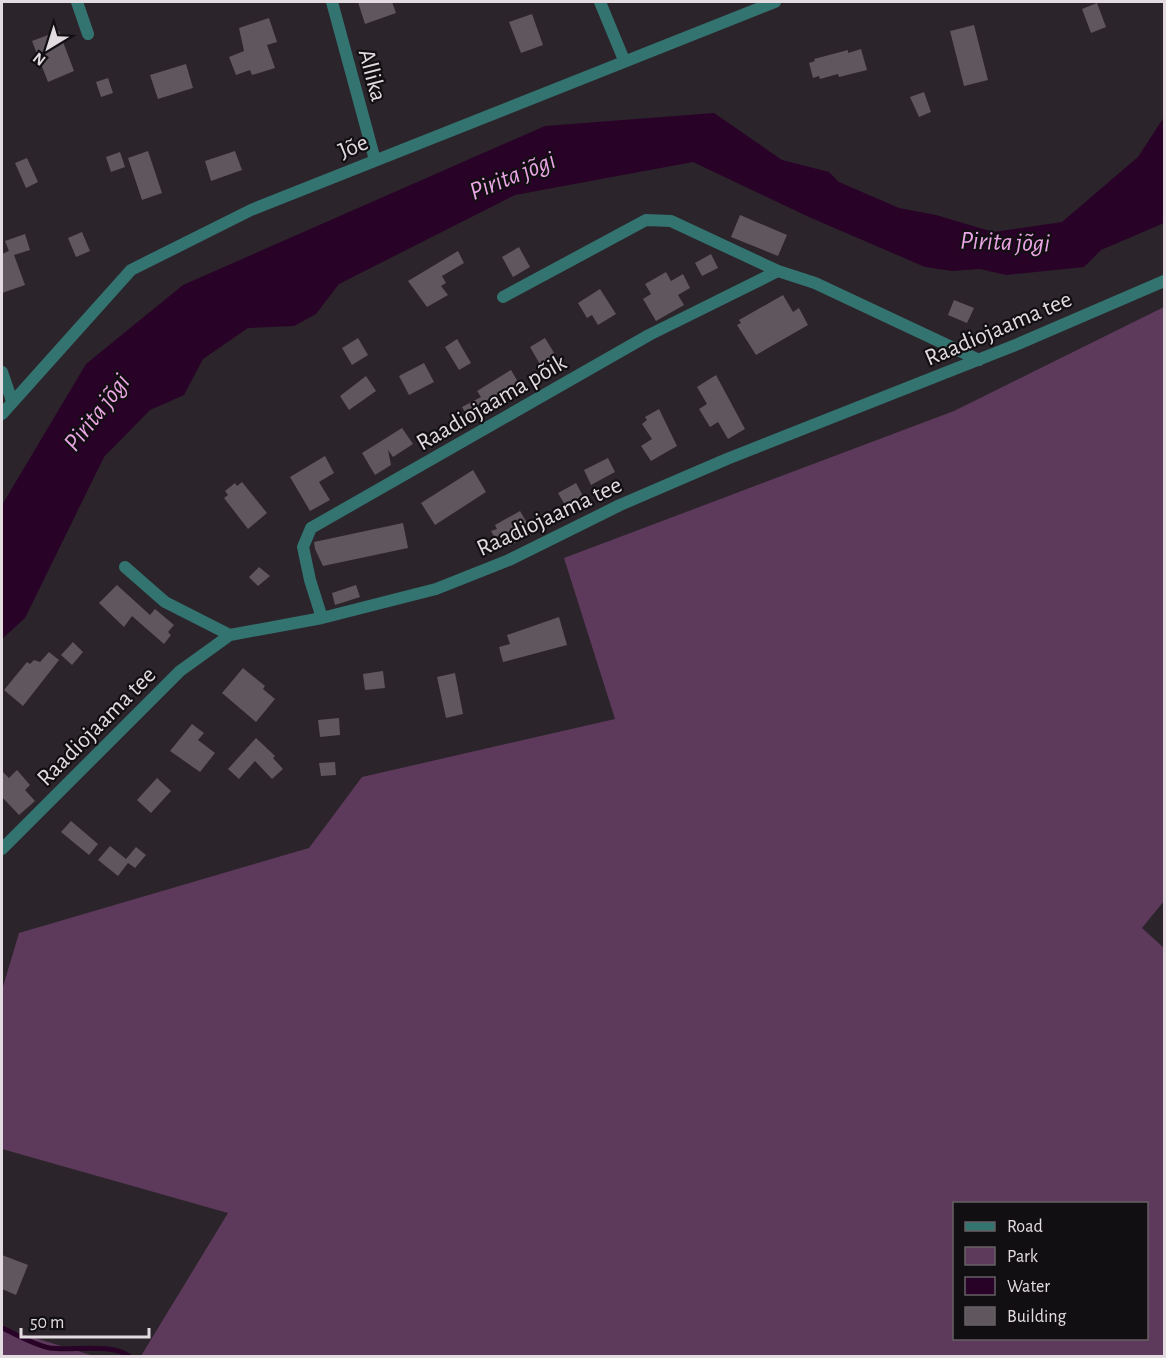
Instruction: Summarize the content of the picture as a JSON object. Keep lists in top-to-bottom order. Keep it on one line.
{"streets":{"street":["Allika","Jõe","Raadiojaama tee","Raadiojaama põik"]},"crossings":[["Allika","Jõe"],["Raadiojaama tee","Raadiojaama põik"]],"water":["Pirita jõgi"],"legend":["Road","Park","Water","Building"],"scale_bar":"50 m","north":"bottom left"}
